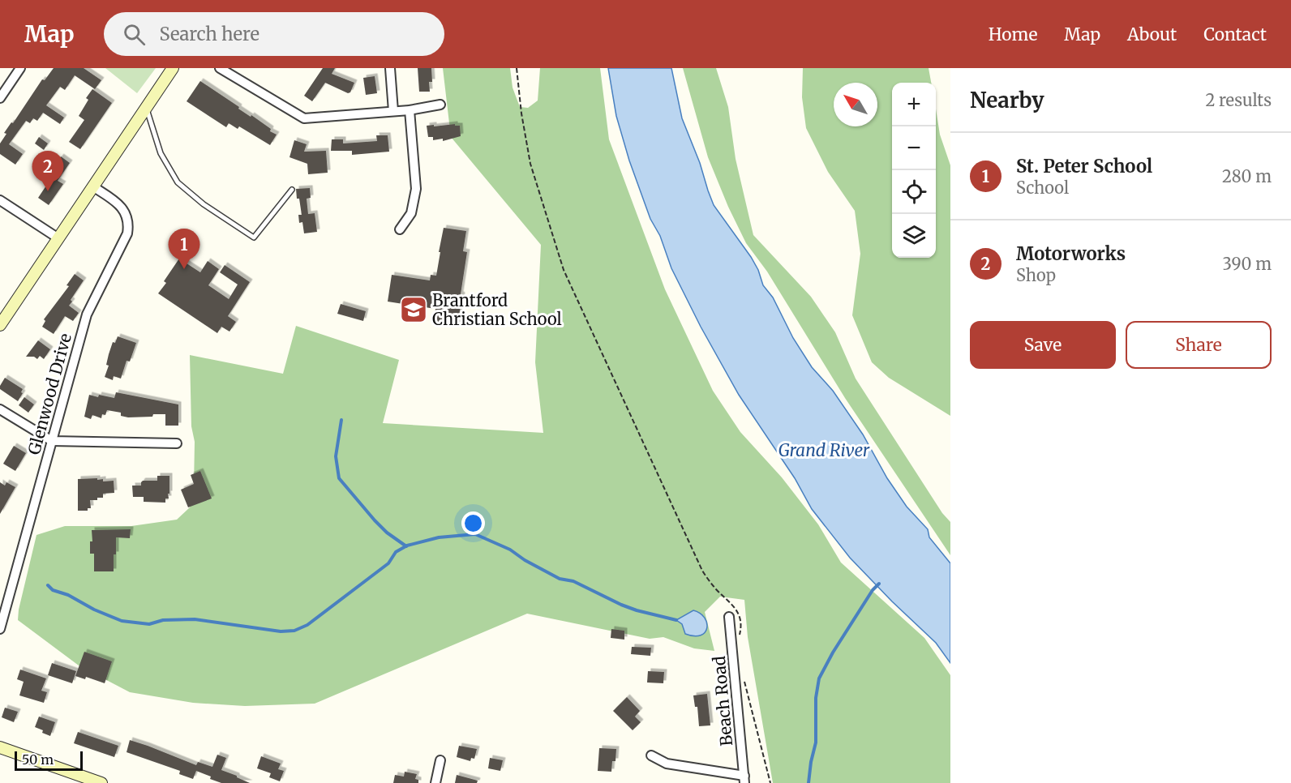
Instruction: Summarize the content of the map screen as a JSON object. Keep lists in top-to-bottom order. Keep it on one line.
{"streets":{"street":["Glenwood Drive","Beach Road"]},"water":["Grand River"],"places":{"school or university":["Brantford Christian School"]},"scale_bar":"50 m","north":"top left","page":{"header":"Map","search":"Search here","nav":["Home","Map","About","Contact"],"heading":["Nearby","2 results"],"map_buttons":["+","−"],"list":[{"mark":"1","name":"St. Peter School","note":"School","value":"280 m"},{"mark":"2","name":"Motorworks","note":"Shop","value":"390 m"}],"pins":["2","1"],"buttons":["Save","Share"],"scale":"50 m"}}
